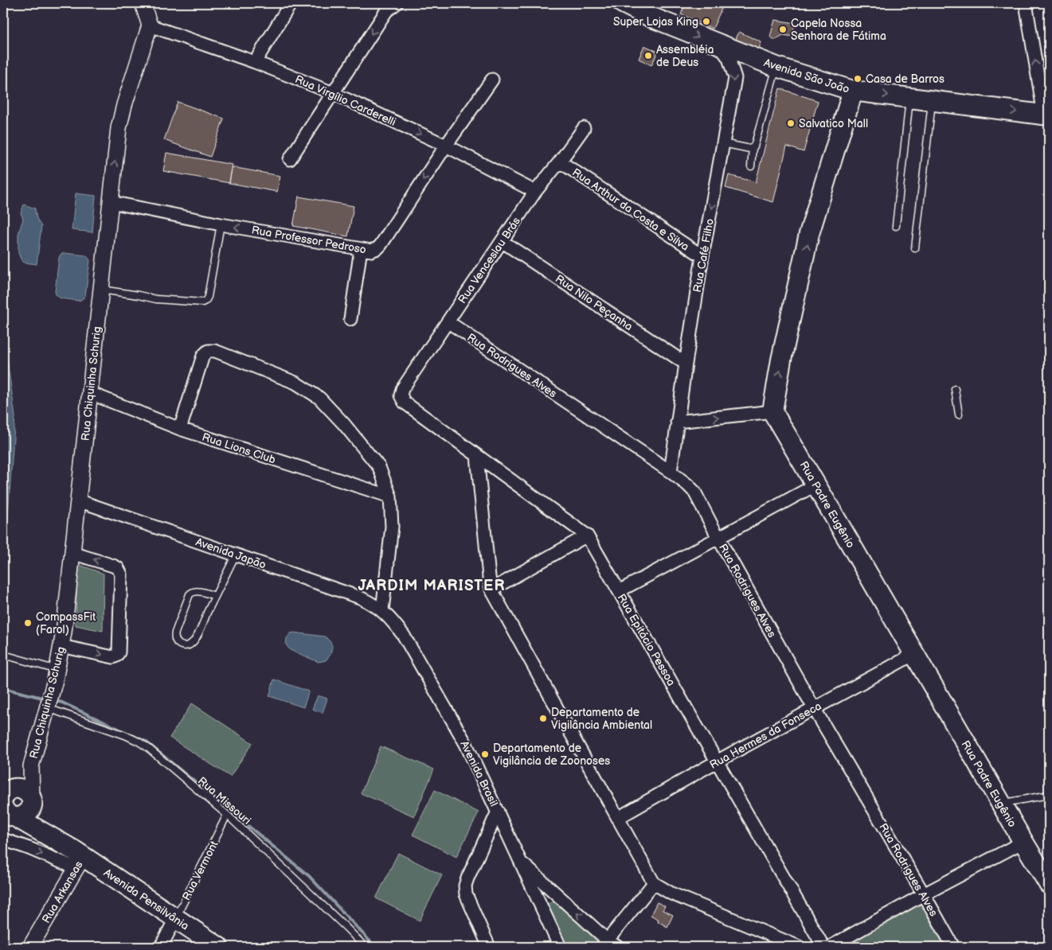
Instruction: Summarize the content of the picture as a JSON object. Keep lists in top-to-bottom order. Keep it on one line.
{"streets":{"main road":["Avenida São João","Rua Padre Eugênio","Avenida Pensilvânia"],"street":["Rua Virgílio Carderelli","Rua Arthur da Costa e Silva","Rua Professor Pedroso","Rua Café Filho","Rua Venceslau Brás","Rua Nilo Peçanha","Rua Rodrigues Alves","Rua Chiquinha Schurig","Rua Lions Club","Avenida Japão","Rua Epitácio Pessoa","Rua Hermes da Fonseca","Avenida Brasil","Rua Vermont","Rua Arkansas"],"lane":["Rua Missouri"]},"crossings":[["Avenida São João","Rua Café Filho"],["Rua Virgílio Carderelli","Rua Professor Pedroso"],["Rua Virgílio Carderelli","Rua Venceslau Brás"],["Rua Virgílio Carderelli","Rua Chiquinha Schurig"],["Rua Arthur da Costa e Silva","Rua Café Filho"],["Rua Arthur da Costa e Silva","Rua Venceslau Brás"],["Rua Professor Pedroso","Rua Chiquinha Schurig"],["Rua Café Filho","Rua Nilo Peçanha"],["Rua Café Filho","Rua Rodrigues Alves"],["Rua Venceslau Brás","Rua Nilo Peçanha"],["Rua Venceslau Brás","Rua Rodrigues Alves"],["Rua Venceslau Brás","Rua Epitácio Pessoa"],["Rua Rodrigues Alves","Rua Hermes da Fonseca"],["Rua Chiquinha Schurig","Rua Lions Club"],["Rua Chiquinha Schurig","Avenida Japão"],["Rua Chiquinha Schurig","Rua Missouri"],["Rua Chiquinha Schurig","Avenida Pensilvânia"],["Rua Padre Eugênio","Rua Hermes da Fonseca"],["Avenida Japão","Avenida Brasil"],["Rua Epitácio Pessoa","Rua Hermes da Fonseca"],["Rua Missouri","Rua Vermont"],["Rua Vermont","Avenida Pensilvânia"],["Rua Arkansas","Avenida Pensilvânia"]],"one_way":["Avenida São João","Rua Professor Pedroso","Rua Café Filho"],"districts":["JARDIM MARISTER"],"places":["Super Lojas King","Capela Nossa Senhora de Fátima","Assembléia de Deus","Casa de Barros","Salvatico Mall","CompassFit (Farol)","Departamento de Vigilância Ambiental","Departamento de Vigilância de Zoonoses"]}
